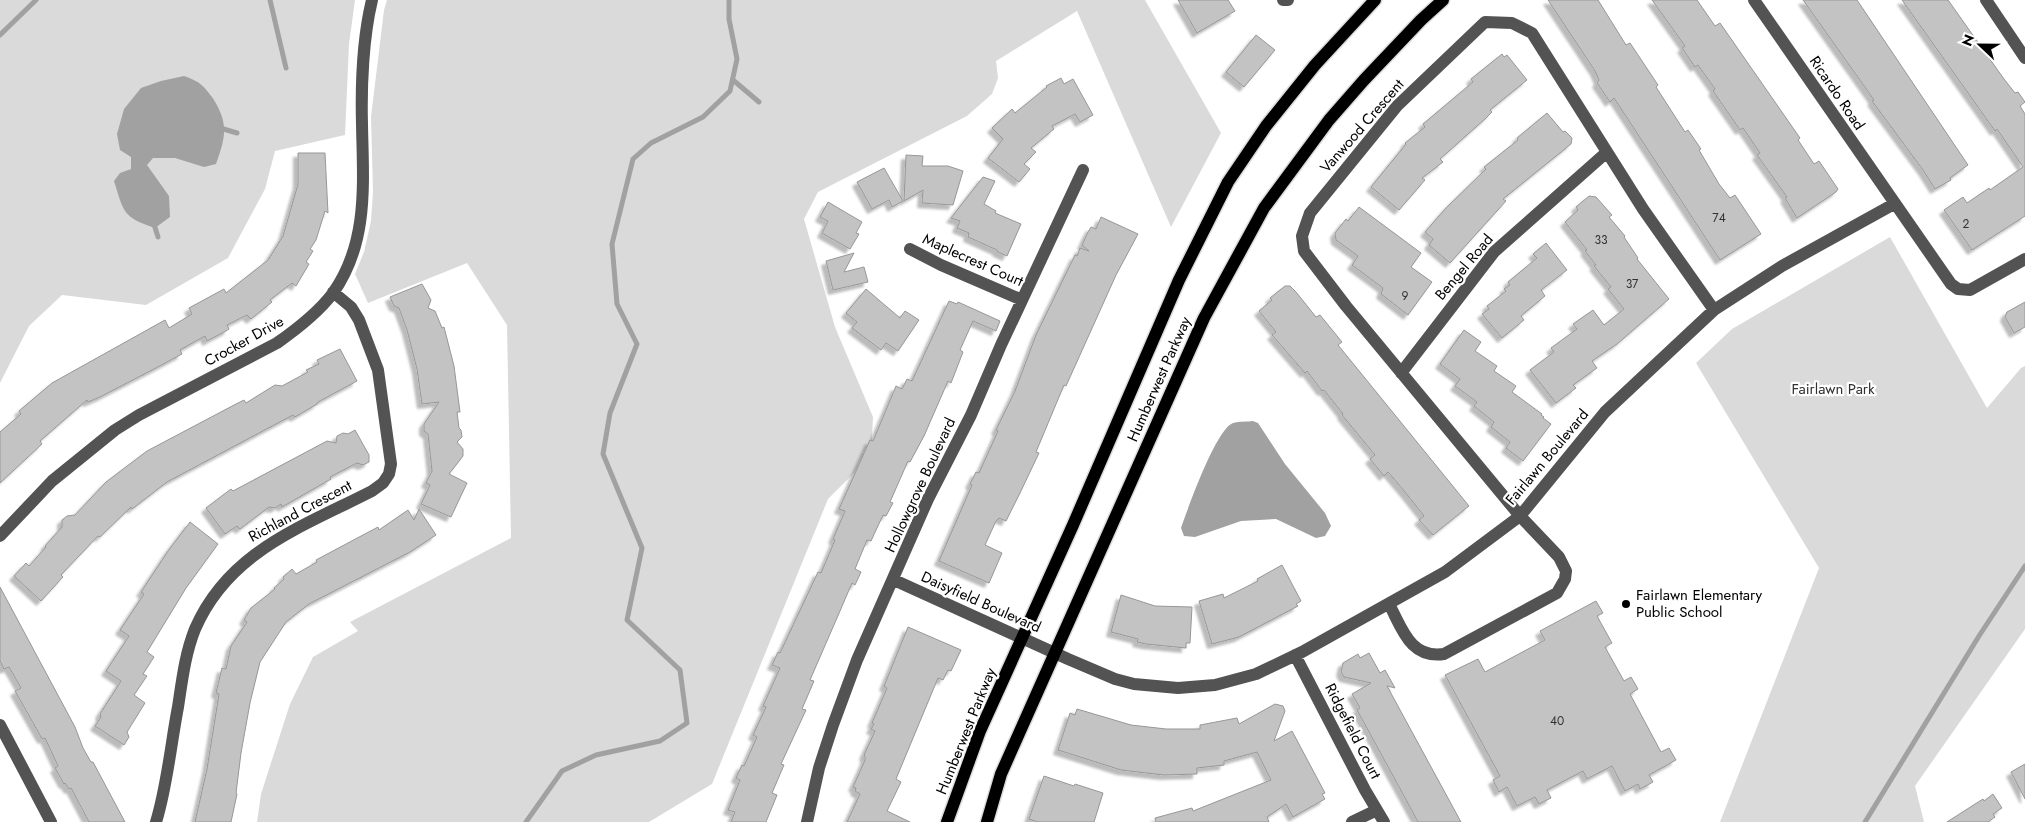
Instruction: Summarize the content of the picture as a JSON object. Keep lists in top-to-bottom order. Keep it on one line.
{"streets":{"main road":["Humberwest Parkway"],"street":["Ricardo Road","Vanwood Crescent","Maplecrest Court","Bengel Road","Crocker Drive","Fairlawn Boulevard","Hollowgrove Boulevard","Richland Crescent","Daisyfield Boulevard","Ridgefield Court"]},"crossings":[["Ricardo Road","Fairlawn Boulevard"],["Vanwood Crescent","Bengel Road"],["Vanwood Crescent","Fairlawn Boulevard"],["Maplecrest Court","Hollowgrove Boulevard"],["Crocker Drive","Richland Crescent"],["Humberwest Parkway","Fairlawn Boulevard"],["Humberwest Parkway","Daisyfield Boulevard"],["Fairlawn Boulevard","Daisyfield Boulevard"],["Fairlawn Boulevard","Ridgefield Court"],["Hollowgrove Boulevard","Daisyfield Boulevard"]],"parks":["Fairlawn Park"],"places":["Fairlawn Elementary Public School"],"house_numbers":["74","2","33","37","9","40"],"north":"left"}
